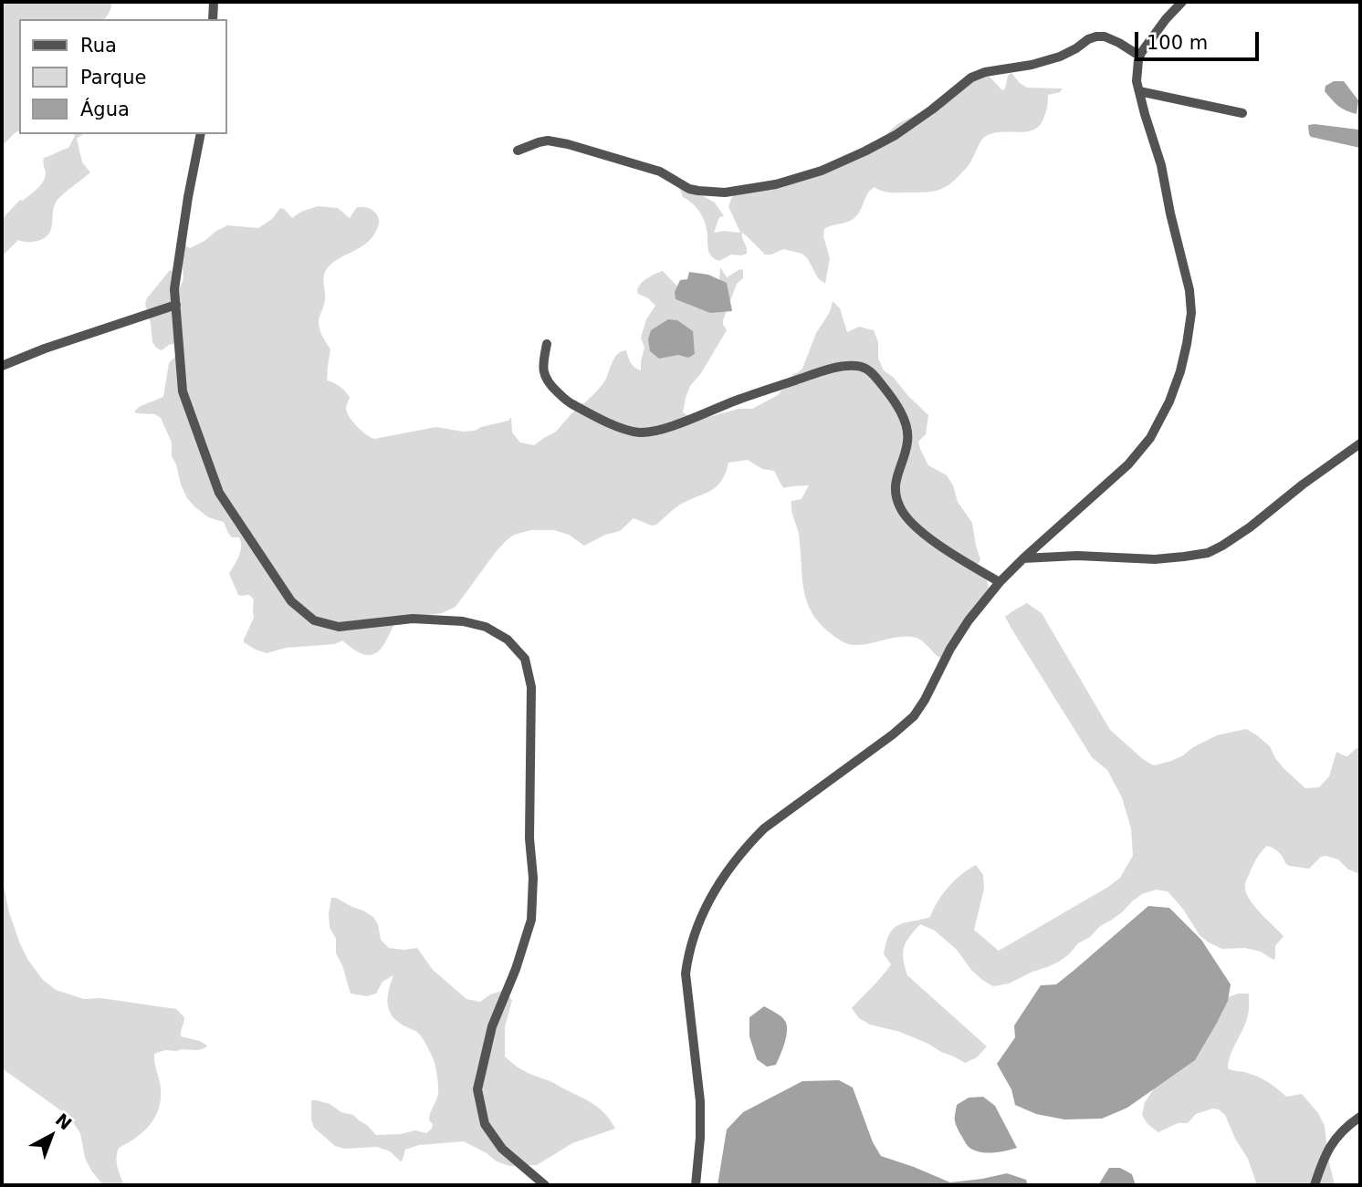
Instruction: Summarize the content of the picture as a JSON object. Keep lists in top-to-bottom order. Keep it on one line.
{"legend":["Rua","Parque","Água"],"scale_bar":"100 m","north":"top right"}
